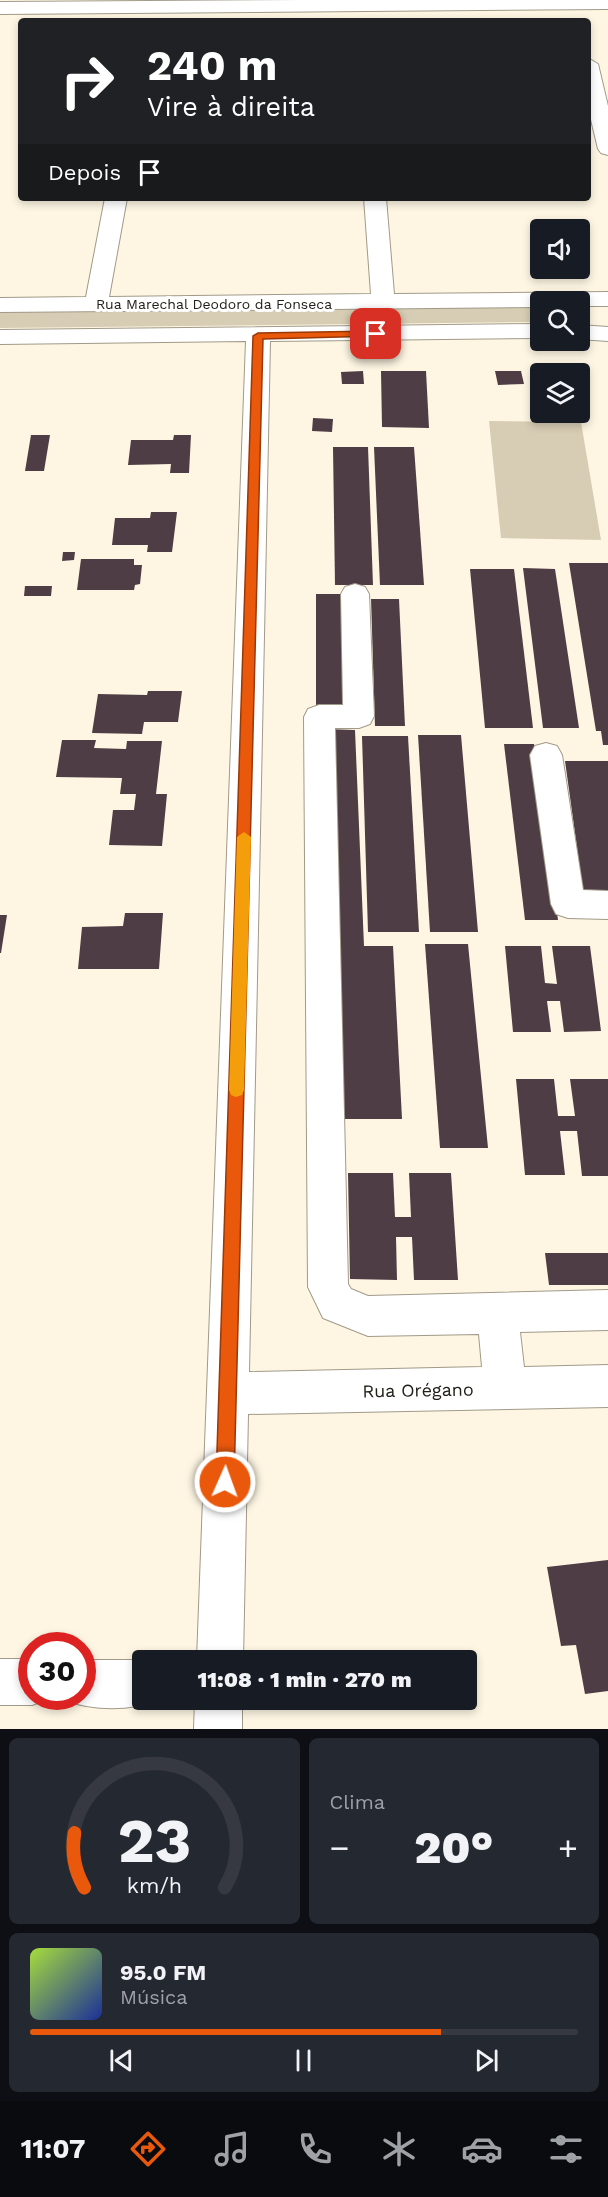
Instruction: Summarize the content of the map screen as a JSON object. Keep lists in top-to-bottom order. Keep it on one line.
{"streets":{"street":["Rua Marechal Deodoro da Fonseca","Rua Orégano"]},"page":{"turn":["240 m","Vire à direita"],"then":"Depois","limit":"30","trip":"11:08 · 1 min · 270 m","tile":"Clima","heat":["−","20°","+"],"song":["95.0 FM","Música"],"tabs":"11:07","gauge":["23","km/h"]}}
